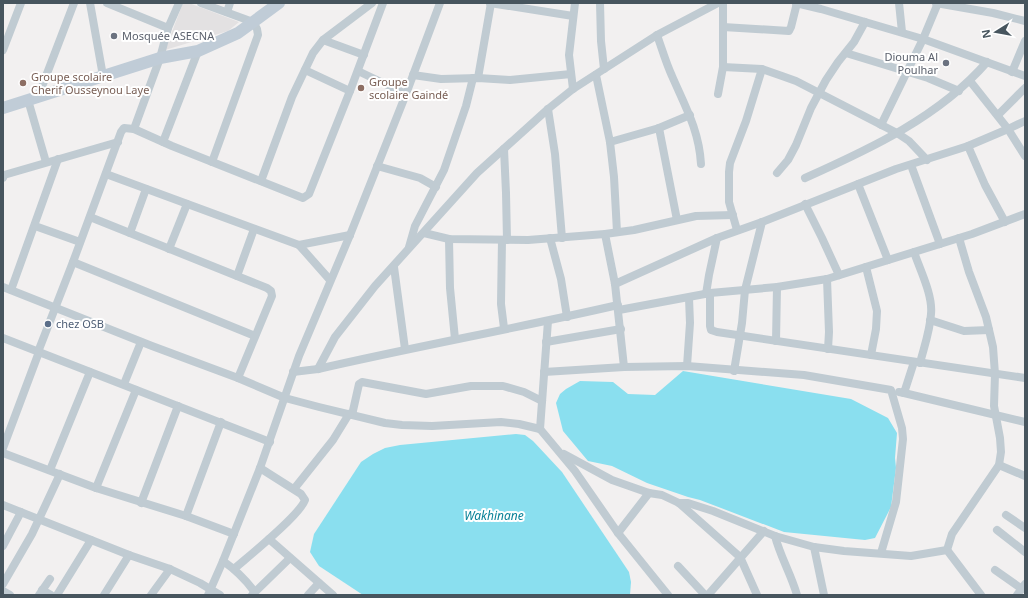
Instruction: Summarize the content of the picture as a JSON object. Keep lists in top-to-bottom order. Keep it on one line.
{"water":["Wakhinane"],"places":["Mosquée ASECNA","Diouma Al Poulhar","Groupe scolaire Cherif Ousseynou Laye","Groupe scolaire Gaindé","chez OSB"],"north":"left"}
